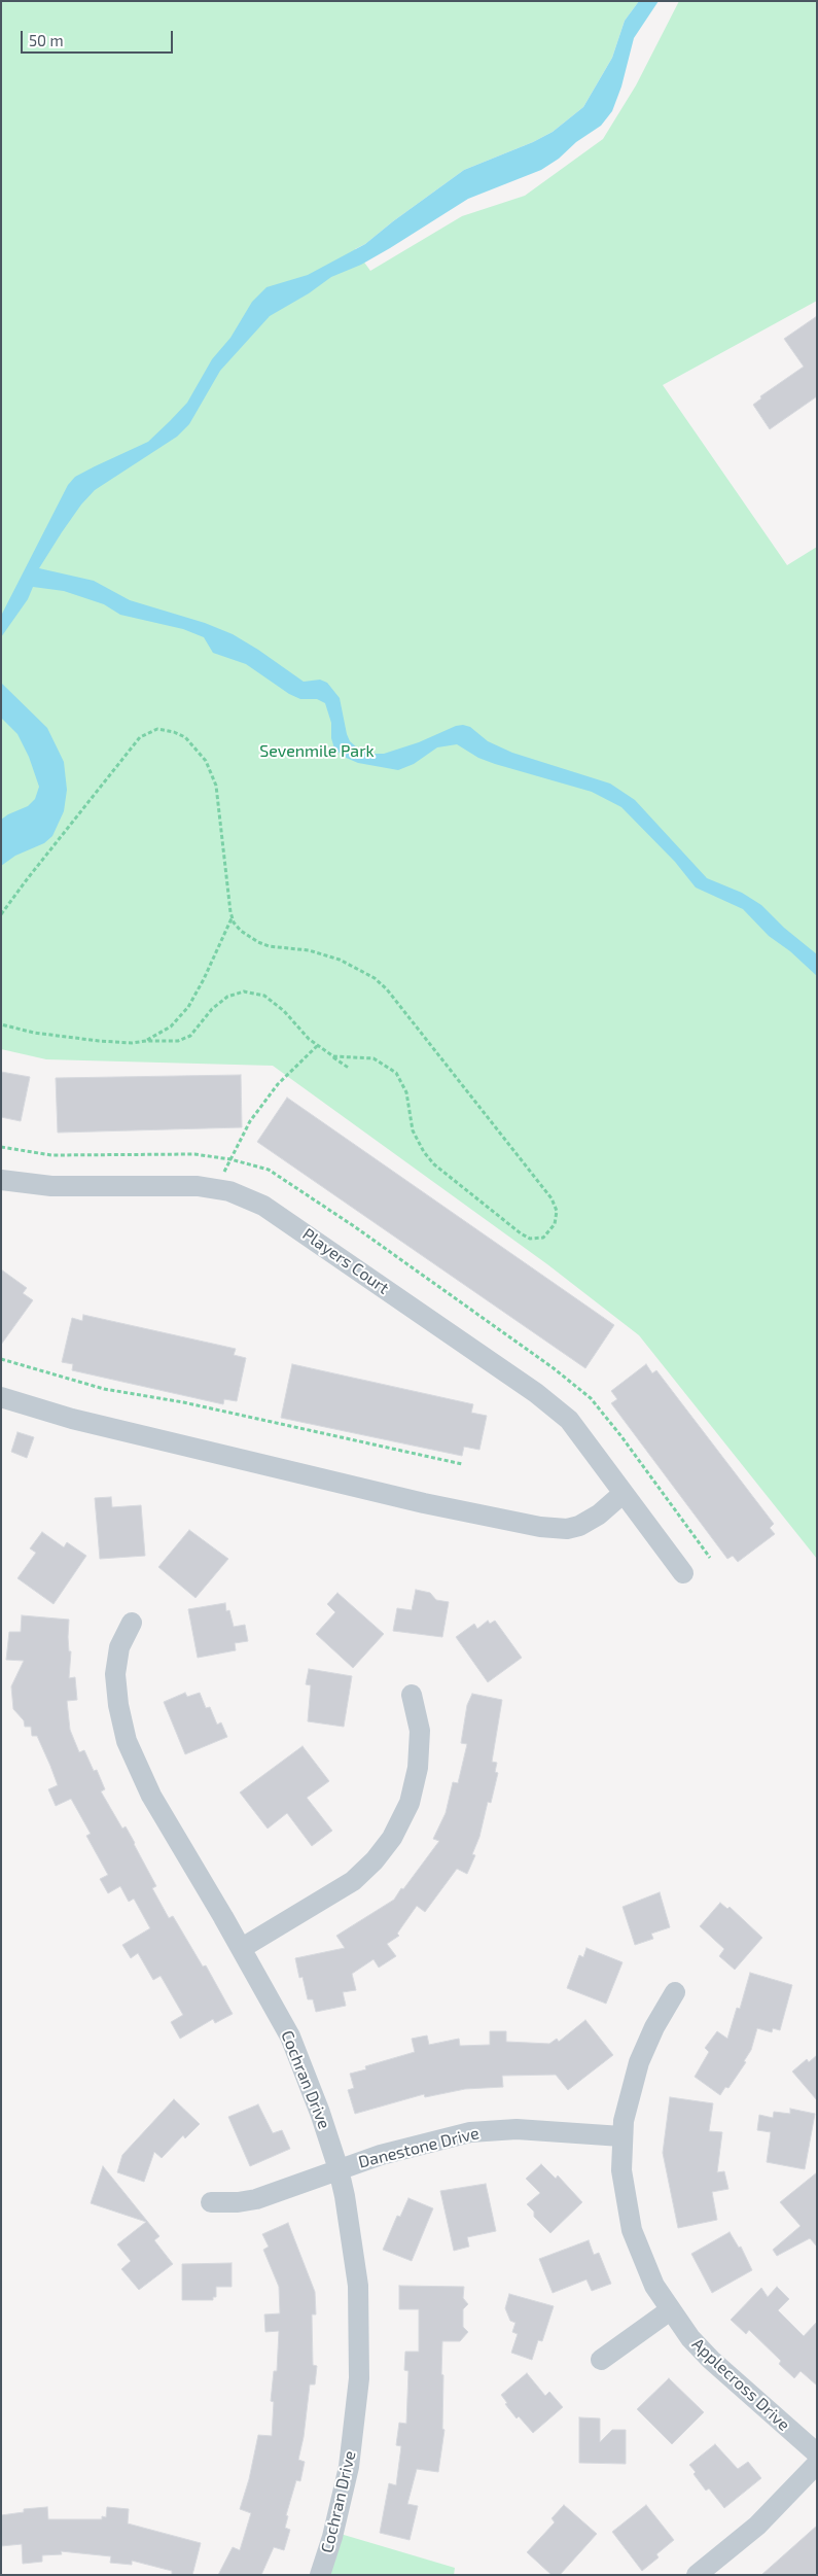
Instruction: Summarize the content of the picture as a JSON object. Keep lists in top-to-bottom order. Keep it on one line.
{"streets":{"street":["Players Court","Cochran Drive","Danestone Drive","Applecross Drive"]},"crossings":[["Cochran Drive","Danestone Drive"],["Danestone Drive","Applecross Drive"]],"parks":["Sevenmile Park"],"scale_bar":"50 m"}
